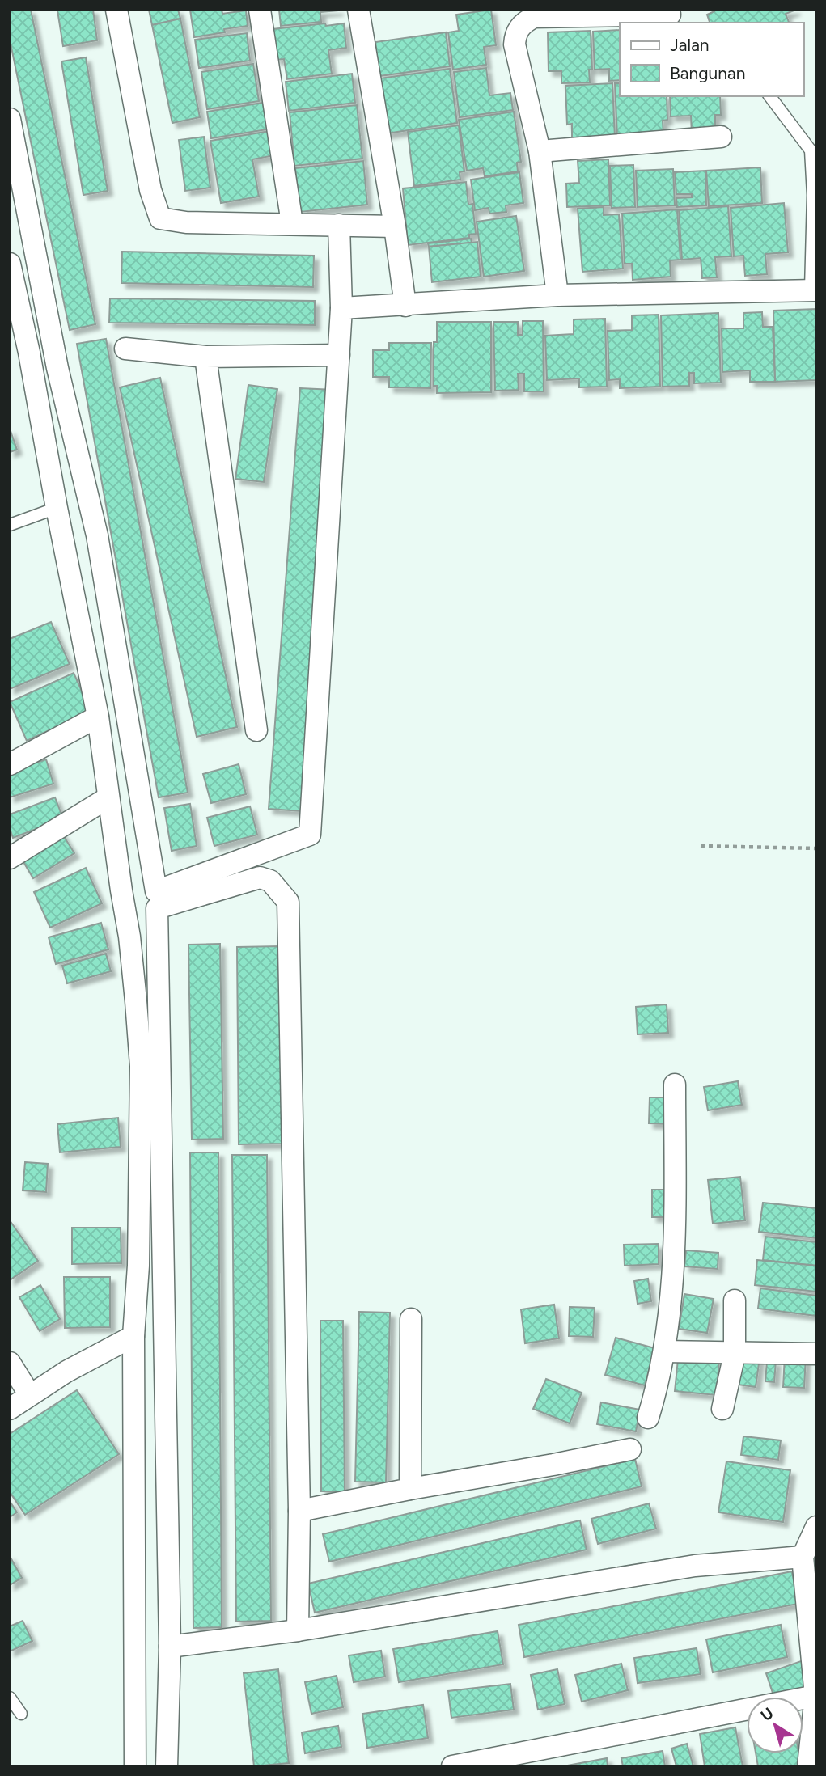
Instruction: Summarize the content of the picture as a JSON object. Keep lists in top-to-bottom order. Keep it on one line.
{"legend":["Jalan","Bangunan"],"north":"top left"}
